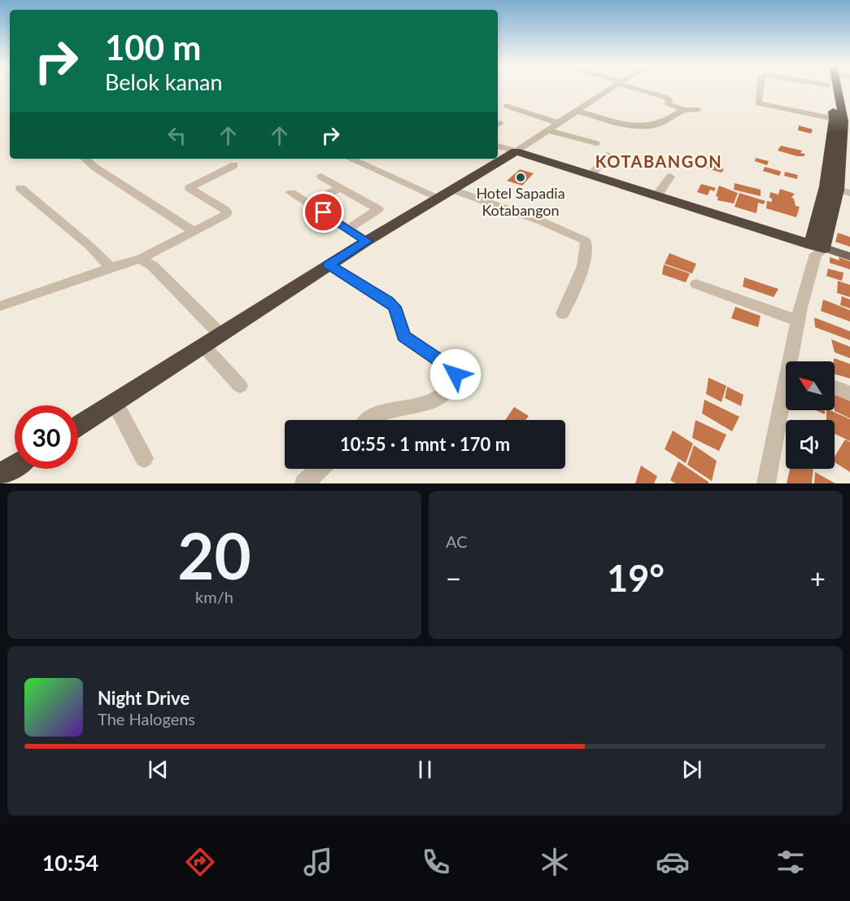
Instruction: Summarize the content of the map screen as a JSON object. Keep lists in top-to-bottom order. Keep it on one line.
{"districts":["KOTABANGON"],"places":["Hotel Sapadia Kotabangon"],"north":"top left","page":{"turn":["100 m","Belok kanan"],"limit":"30","trip":"10:55 · 1 mnt · 170 m","tile":[["20","km/h"],"AC"],"heat":["−","19°","+"],"song":["Night Drive","The Halogens"],"tabs":"10:54"}}
